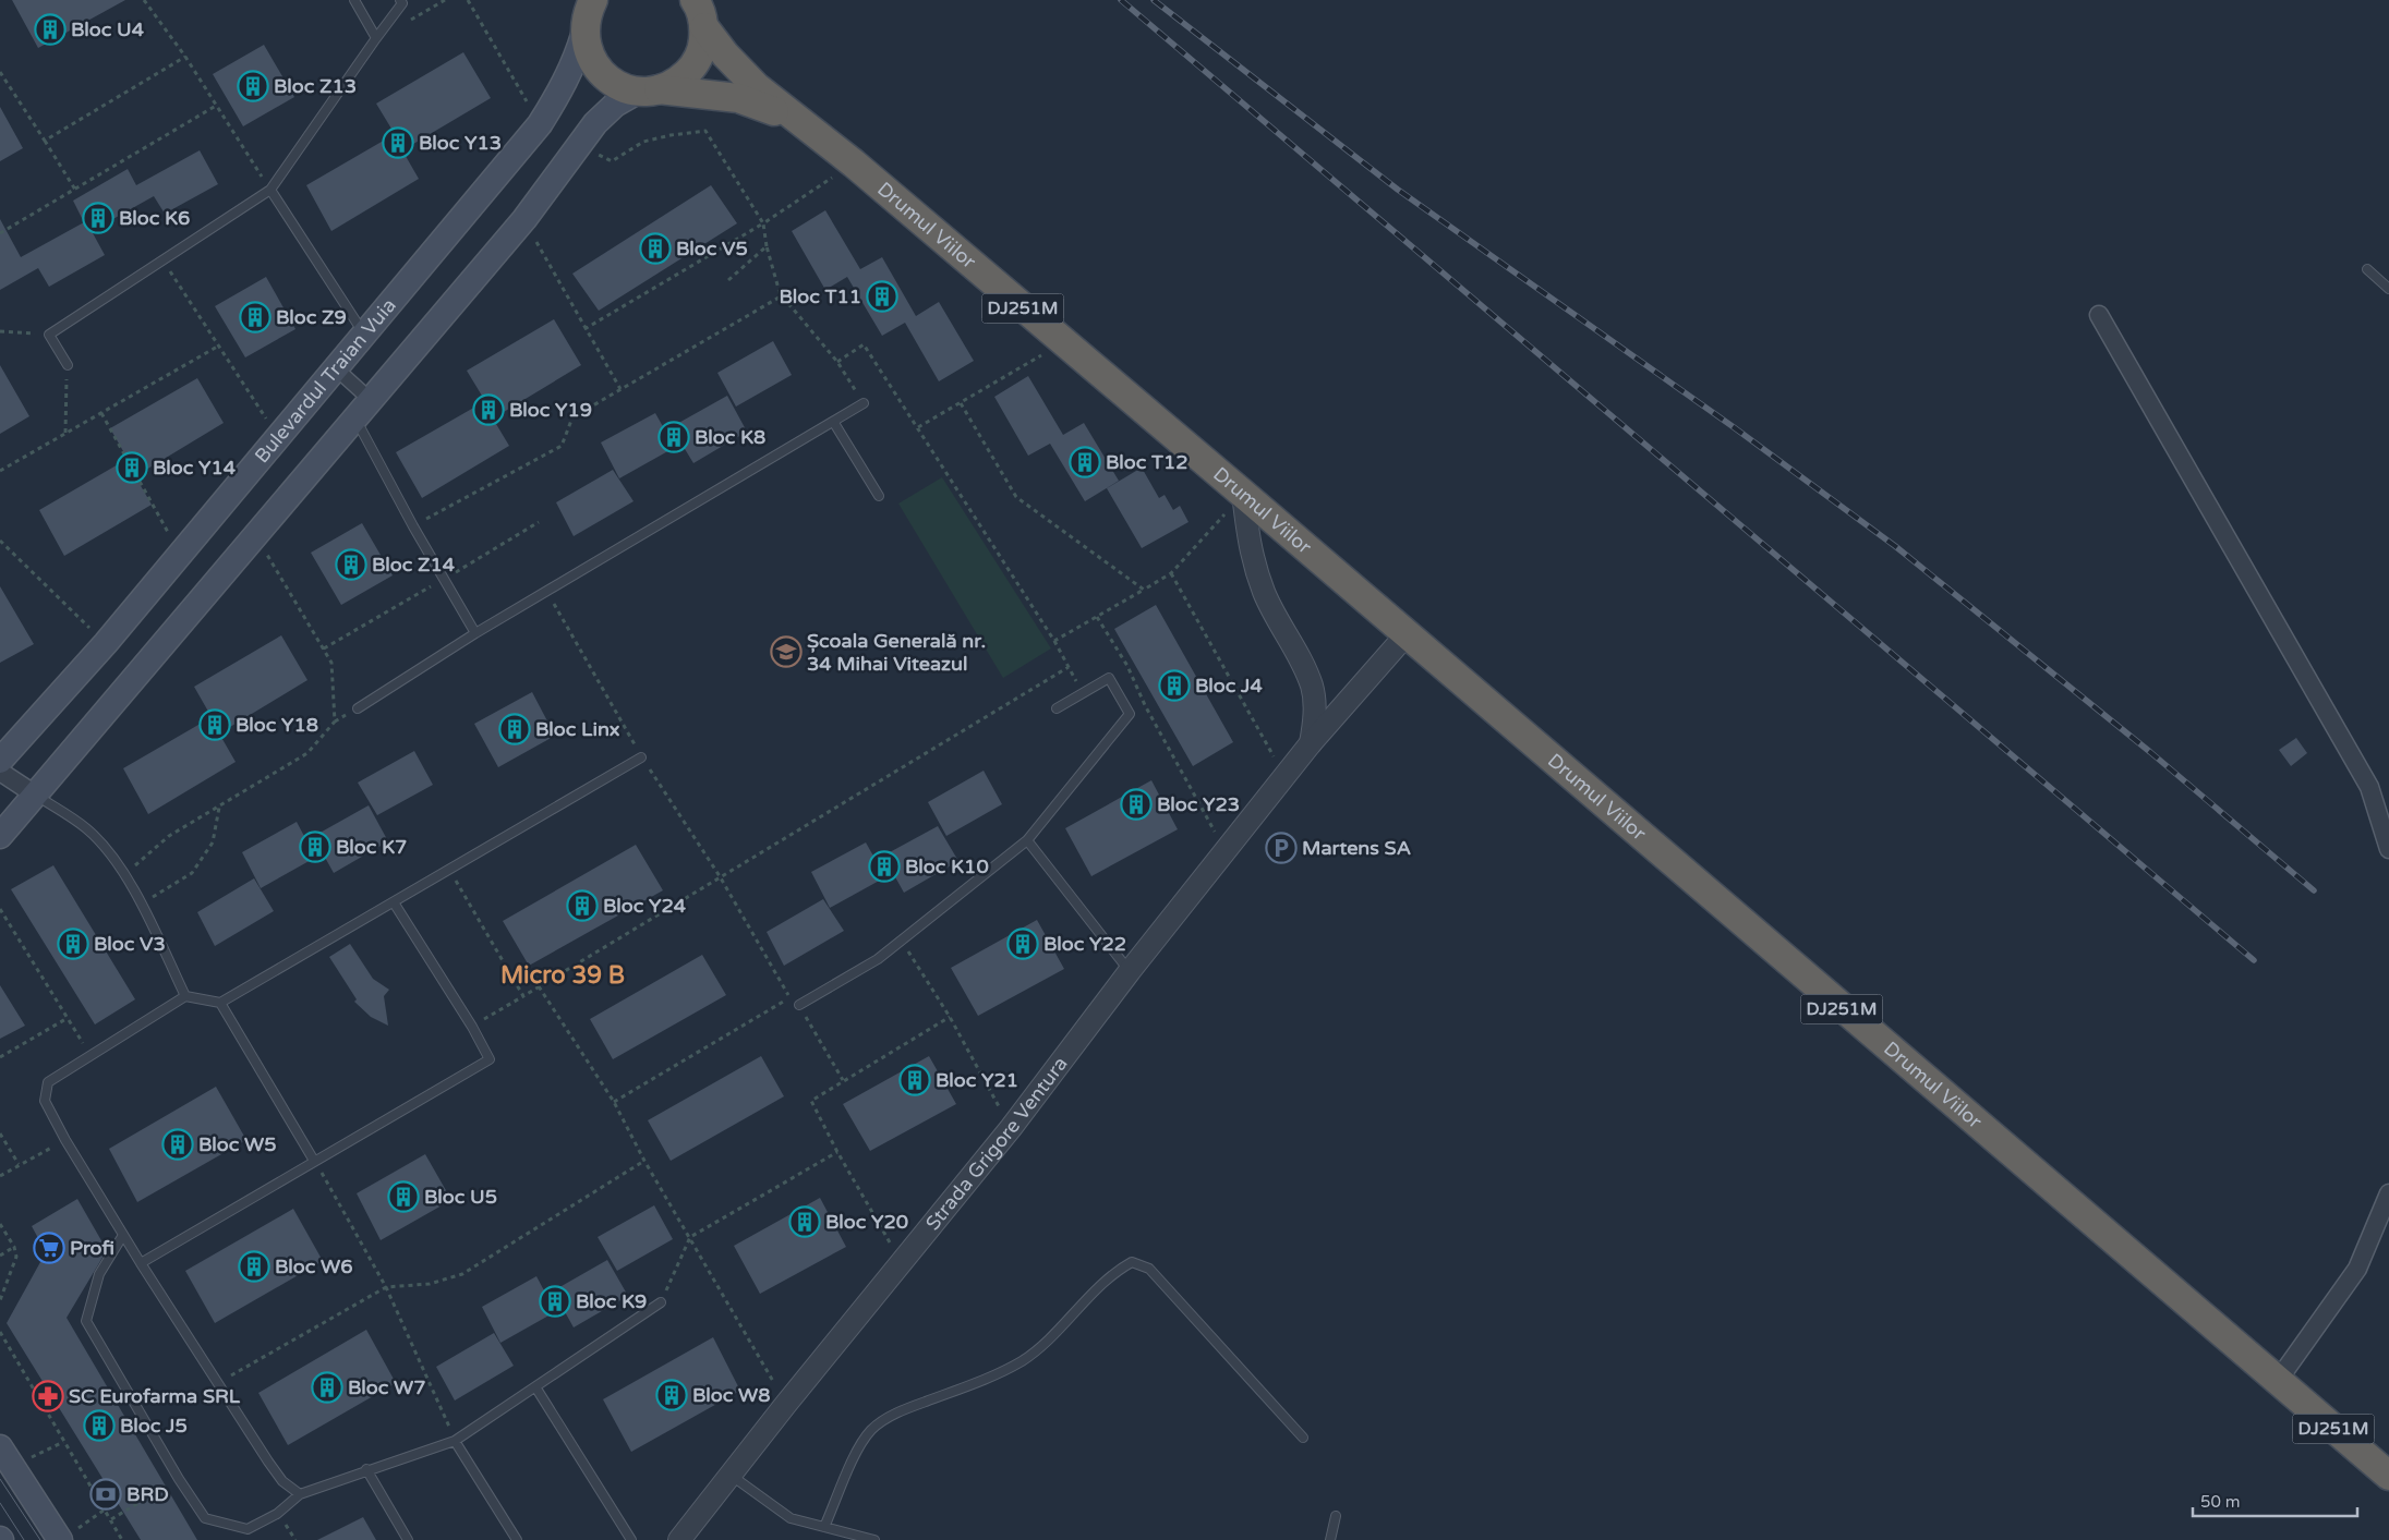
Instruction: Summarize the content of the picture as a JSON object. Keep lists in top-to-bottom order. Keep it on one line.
{"streets":{"highway":["Drumul Viilor","DJ251M"],"main road":["Bulevardul Traian Vuia"],"street":["Strada Grigore Ventura"]},"crossings":[["Drumul Viilor","DJ251M"],["Drumul Viilor","Strada Grigore Ventura"],["DJ251M","Bulevardul Traian Vuia"]],"districts":["Micro 39 B"],"places":{"building":["Bloc U4","Bloc Z13","Bloc Y13","Bloc K6","Bloc V5","Bloc T11","Bloc Z9","Bloc Y19","Bloc K8","Bloc T12","Bloc Y14","Bloc Z14","Bloc J4","Bloc Y18","Bloc Linx","Bloc Y23","Bloc K7","Bloc K10","Bloc Y24","Bloc V3","Bloc Y22","Bloc Y21","Bloc W5","Bloc U5","Bloc Y20","Bloc W6","Bloc K9","Bloc W7","Bloc W8","Bloc J5"],"school or university":["Școala Generală nr. 34 Mihai Viteazul"],"parking":["Martens SA"],"supermarket":["Profi"],"pharmacy":["SC Eurofarma SRL"],"bank":["BRD"]},"scale_bar":"50 m"}
